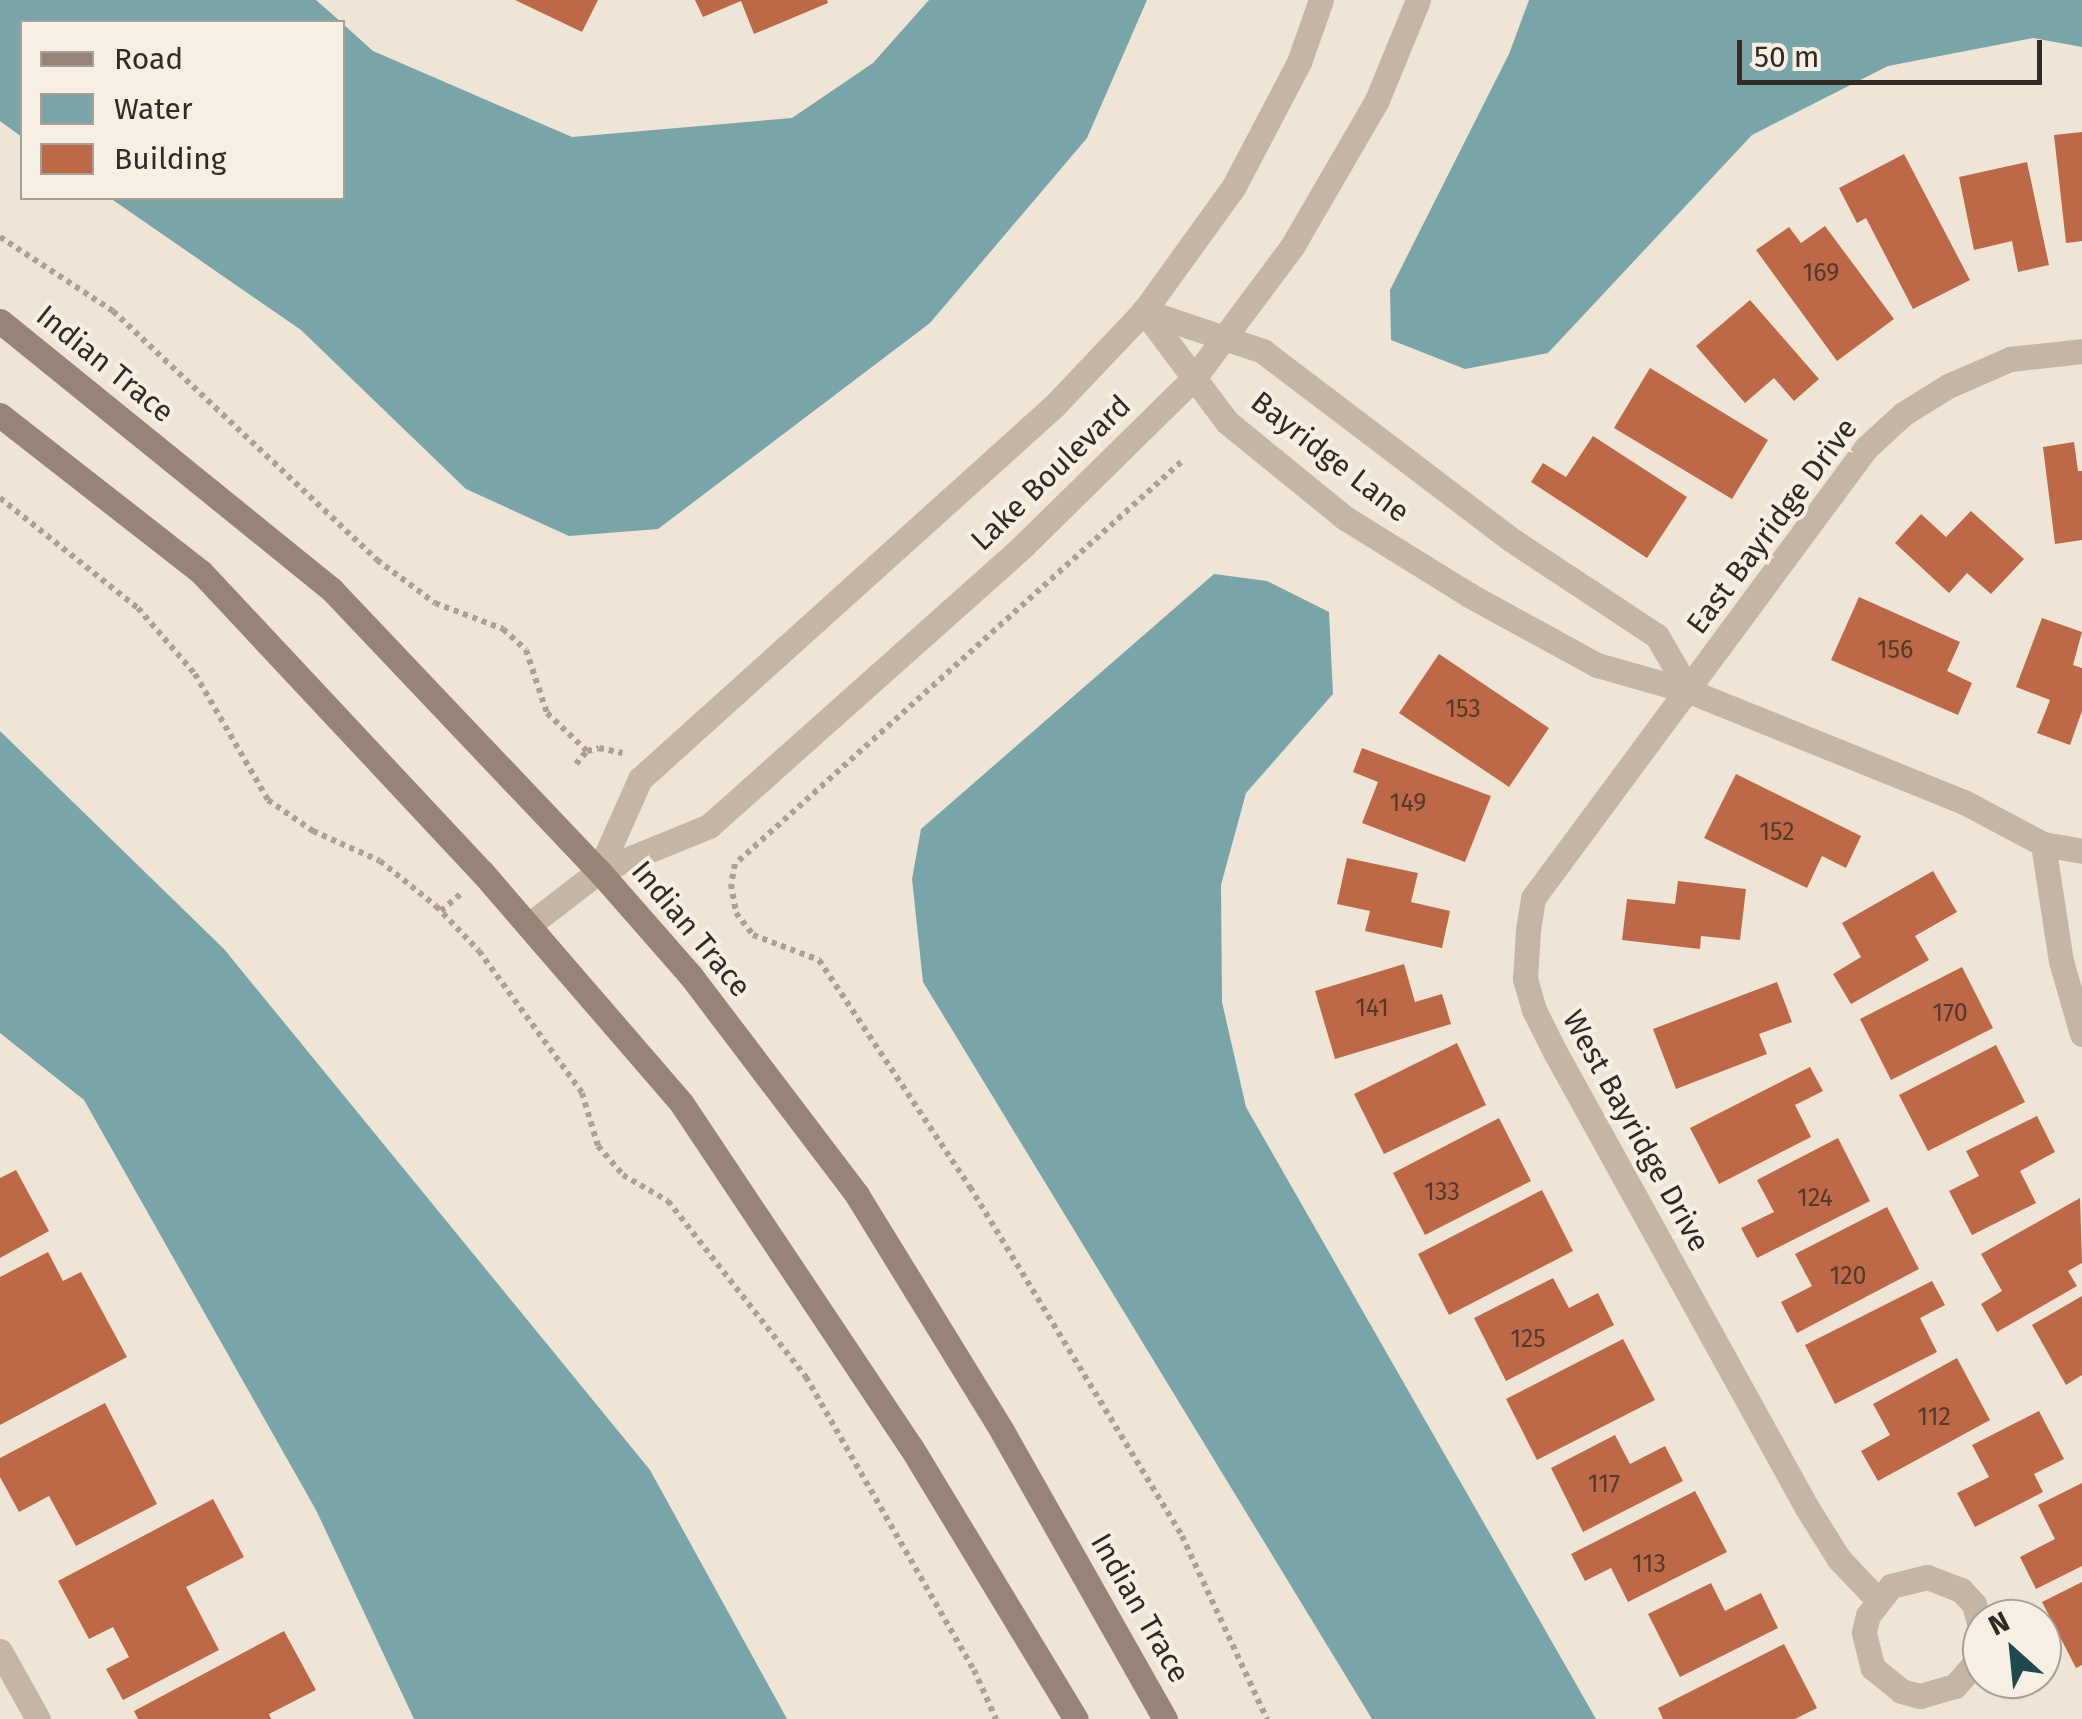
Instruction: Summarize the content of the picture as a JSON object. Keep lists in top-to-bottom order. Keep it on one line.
{"streets":{"main road":["Indian Trace"],"street":["Bayridge Lane","Lake Boulevard","East Bayridge Drive","West Bayridge Drive"]},"crossings":[["Indian Trace","Lake Boulevard"],["Bayridge Lane","Lake Boulevard"],["Bayridge Lane","East Bayridge Drive"],["Bayridge Lane","West Bayridge Drive"],["East Bayridge Drive","West Bayridge Drive"]],"house_numbers":["169","156","153","149","152","141","170","133","124","120","125","112","117","113"],"legend":["Road","Water","Building"],"scale_bar":"50 m","north":"top left"}
